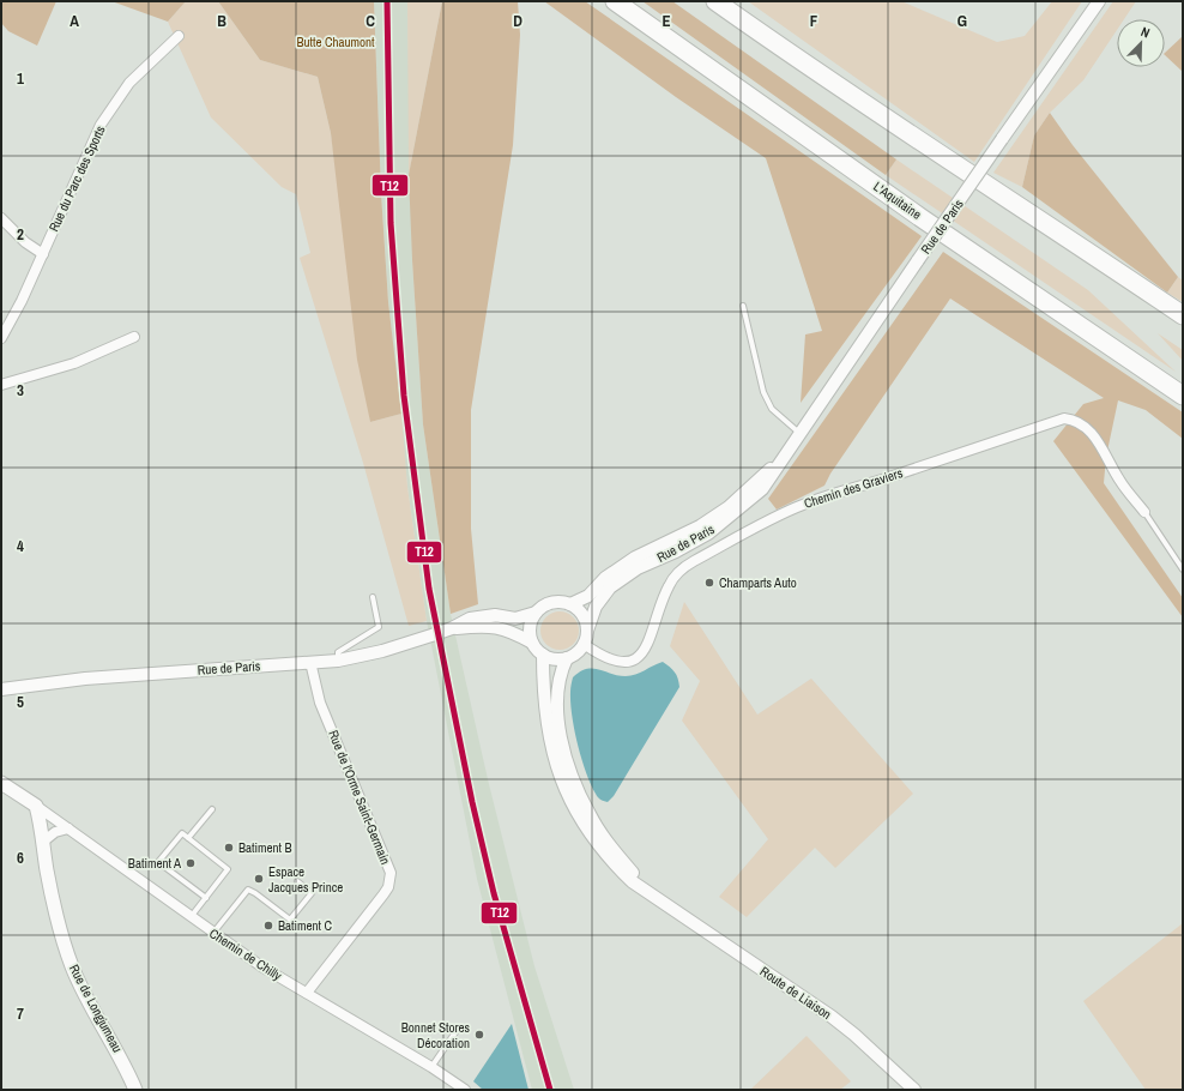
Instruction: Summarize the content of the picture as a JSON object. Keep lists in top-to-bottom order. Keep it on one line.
{"streets":{"highway":["L'Aquitaine"],"main road":["Rue de Longjumeau"],"street":["Rue du Parc des Sports","Rue de Paris","Chemin des Graviers","Rue de l'Orme Saint-Germain","Chemin de Chilly","Route de Liaison"]},"crossings":[["Rue de Paris","Chemin des Graviers"],["Rue de Paris","Rue de l'Orme Saint-Germain"],["Rue de Paris","Route de Liaison"],["Chemin des Graviers","Route de Liaison"],["Rue de l'Orme Saint-Germain","Chemin de Chilly"],["Chemin de Chilly","Rue de Longjumeau"]],"parks":["Butte Chaumont"],"places":["Champarts Auto","Batiment B","Batiment A","Espace Jacques Prince","Batiment C","Bonnet Stores Décoration"],"lines":["transit line T12"],"north":"top right","grid":{"columns":["A","B","C","D","E","F","G"],"rows":["1","2","3","4","5","6","7"]}}
